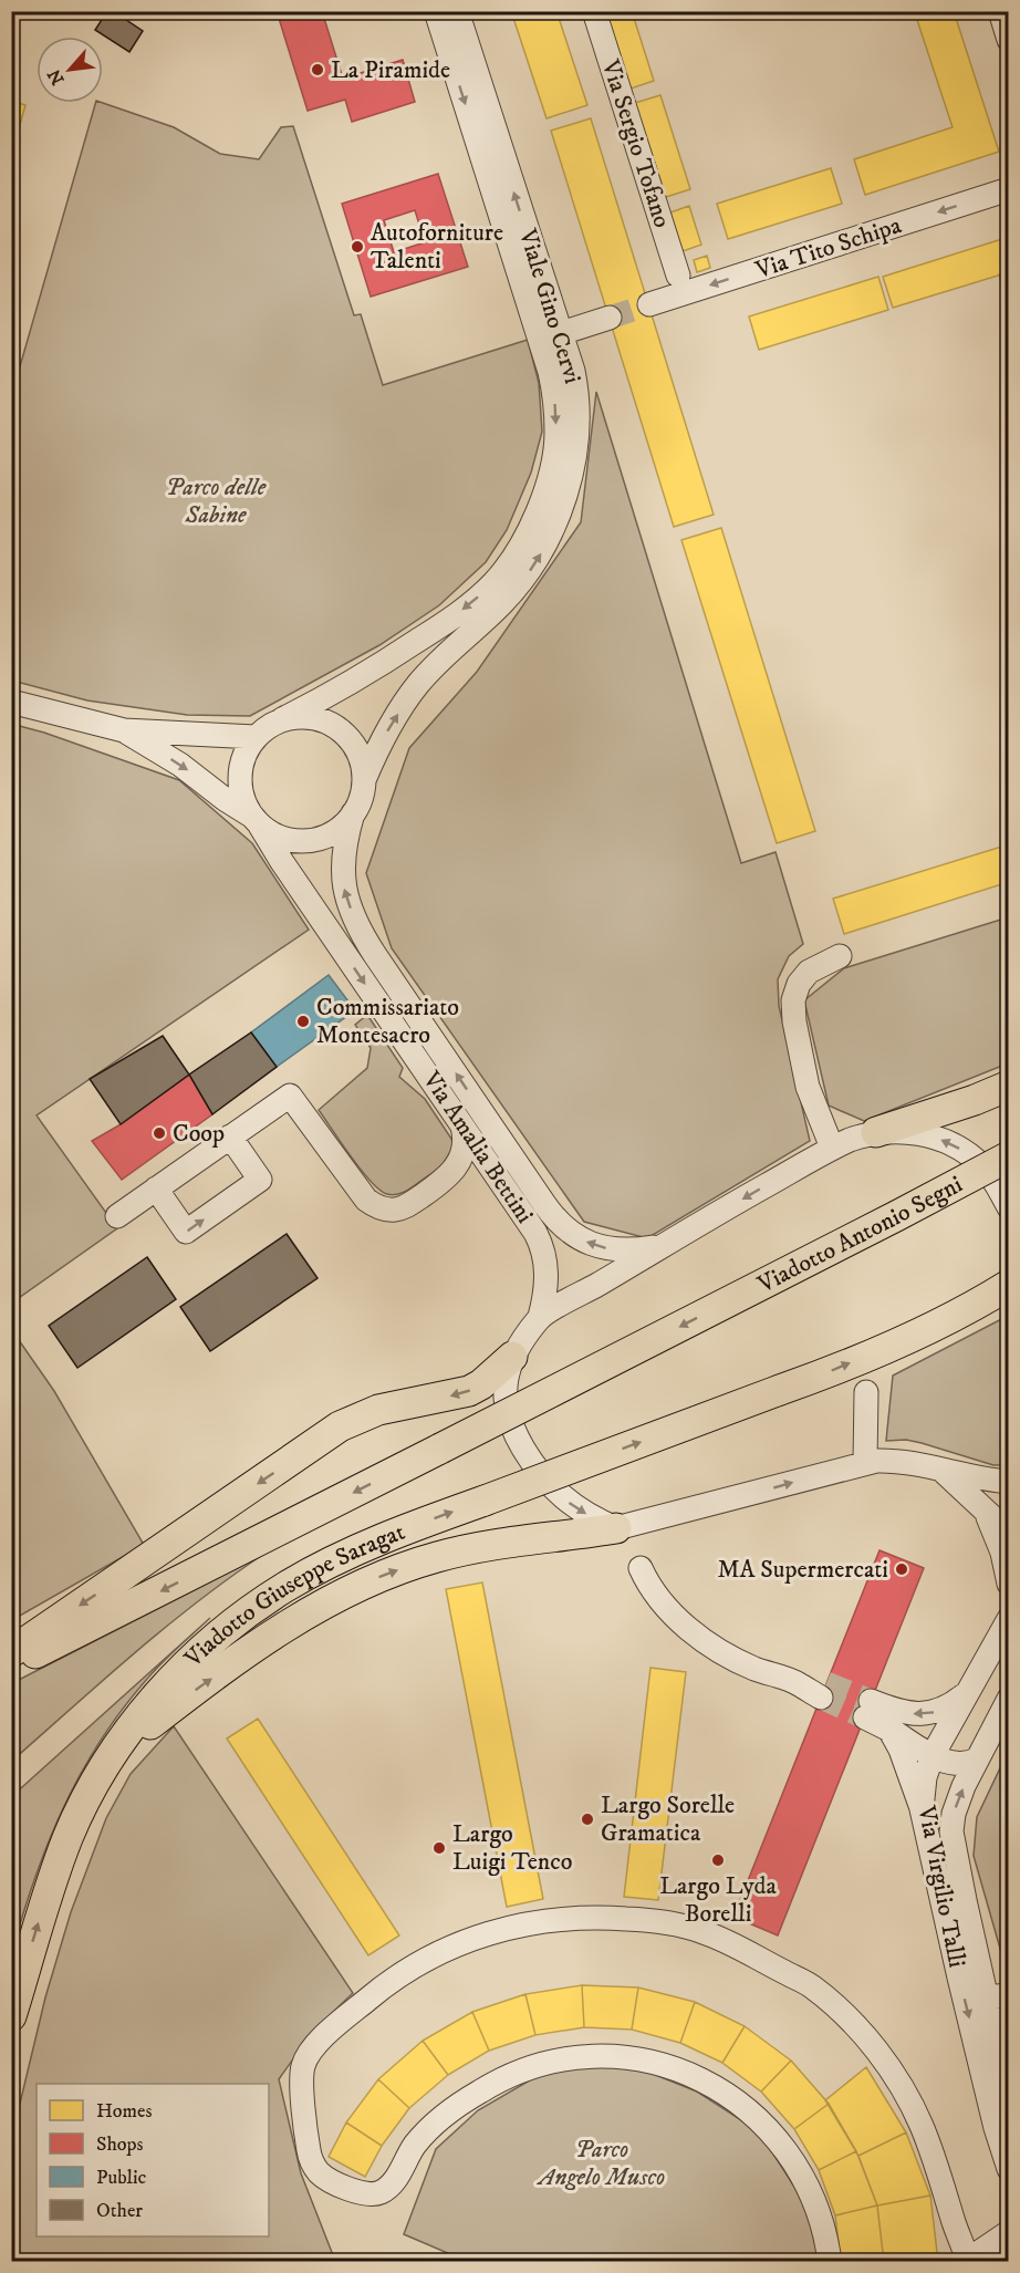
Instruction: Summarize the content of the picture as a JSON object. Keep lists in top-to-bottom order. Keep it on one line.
{"streets":{"main road":["Viadotto Antonio Segni","Viadotto Giuseppe Saragat"],"street":["Via Sergio Tofano","Via Tito Schipa","Viale Gino Cervi","Via Amalia Bettini","Via Virgilio Talli"]},"crossings":[["Viale Gino Cervi","Via Amalia Bettini"]],"one_way":["Via Tito Schipa"],"parks":["Parco delle Sabine","Parco Angelo Musco"],"places":["La Piramide","Autoforniture Talenti","Commissariato Montesacro","Coop","MA Supermercati","Largo Sorelle Gramatica","Largo Luigi Tenco","Largo Lyda Borelli"],"legend":["Homes","Shops","Public","Other"],"north":"bottom left"}
